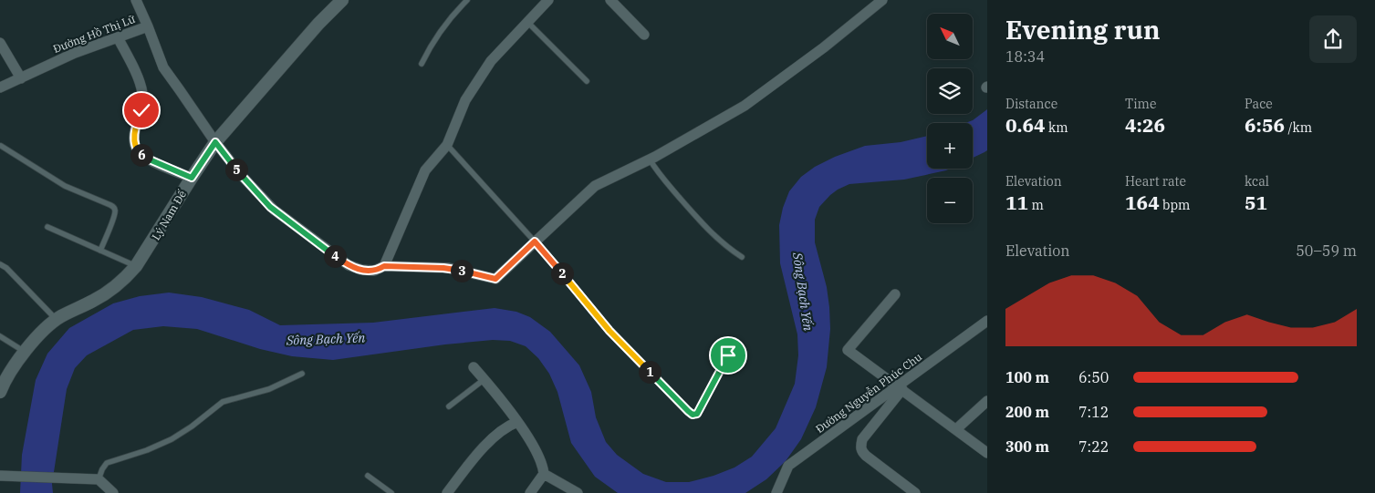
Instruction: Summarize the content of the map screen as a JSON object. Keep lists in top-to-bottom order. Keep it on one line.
{"streets":{"street":["Đường Hồ Thị Lữ","Lý Nam Đế","Đường Nguyễn Phúc Chu"]},"crossings":[["Đường Hồ Thị Lữ","Lý Nam Đế"]],"water":["Sông Bạch Yến"],"north":"top left","page":{"heading":["Evening run","18:34"],"map_buttons":["+","−"],"stats":[["Distance","0.64 km"],["Time","4:26"],["Pace","6:56 /km"],["Elevation","11 m"],["Heart rate","164 bpm"],["kcal","51"]],"pins":["6","5","4","3","2","1"],"chart":["Elevation","50–59 m"],"list":[{"name":"100 m","note":"6:50"},{"name":"200 m","note":"7:12"},{"name":"300 m","note":"7:22"}]}}
